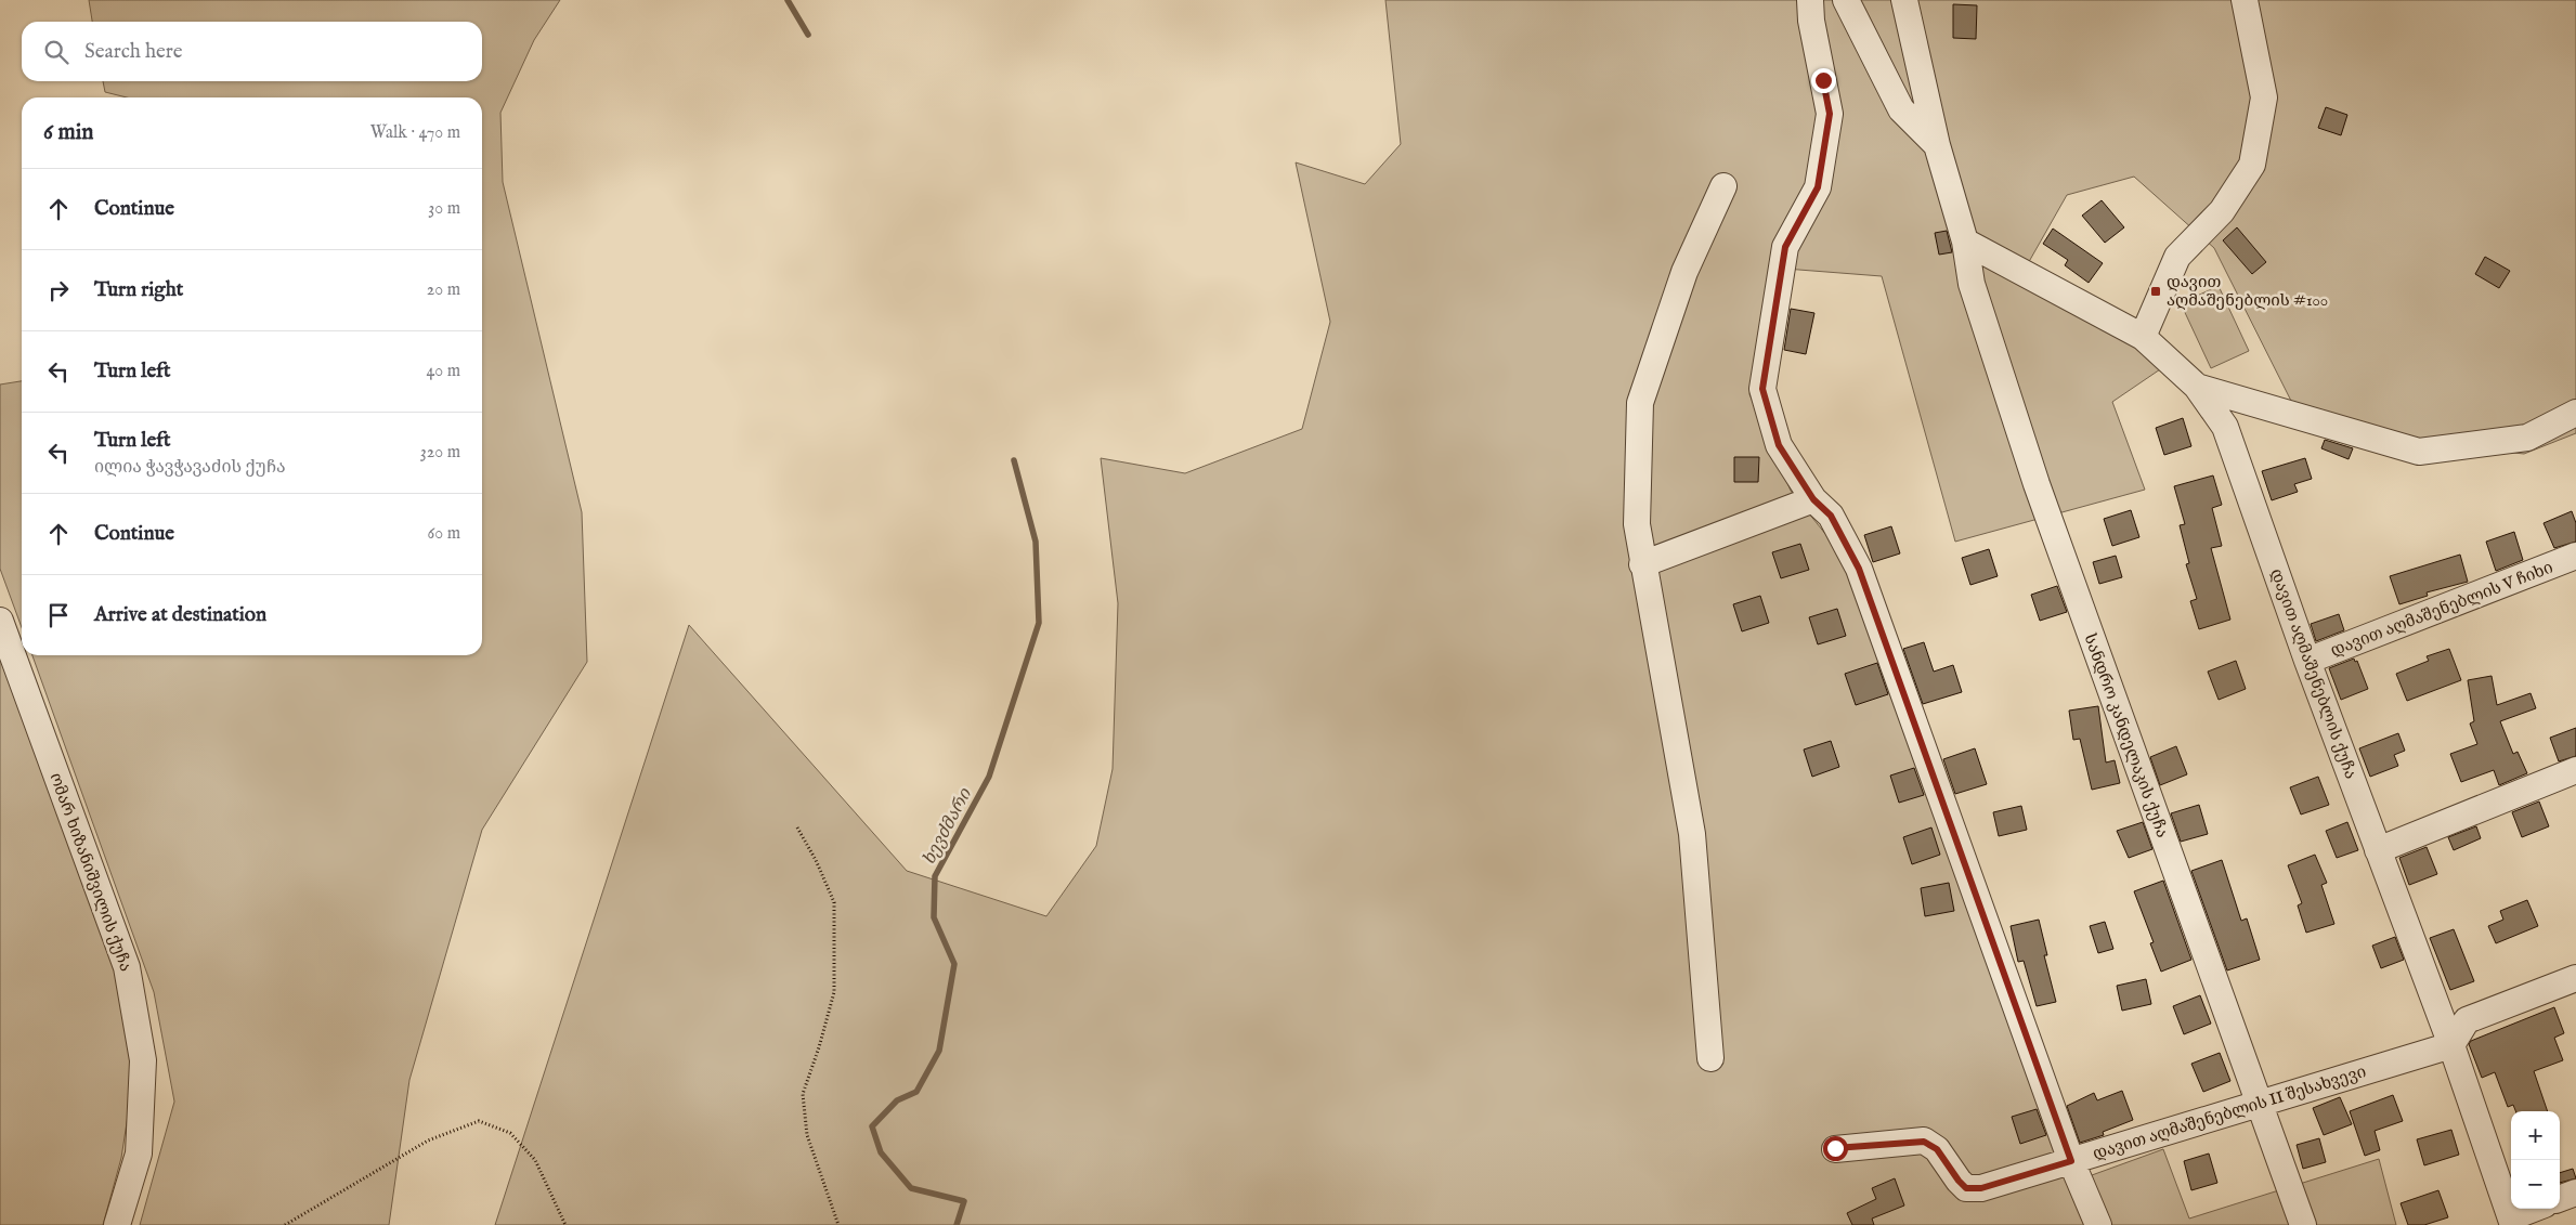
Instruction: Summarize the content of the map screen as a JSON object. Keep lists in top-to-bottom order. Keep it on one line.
{"streets":{"street":["დავით აღმაშენებლის V ჩიხი","დავით აღმაშენებლის ქუჩა","სანდრო კანდელაკის ქუჩა","ომარ ხიზანიშვილის ქუჩა","დავით აღმაშენებლის II შესახვევი"]},"crossings":[["დავით აღმაშენებლის V ჩიხი","დავით აღმაშენებლის ქუჩა"],["დავით აღმაშენებლის ქუჩა","სანდრო კანდელაკის ქუჩა"],["დავით აღმაშენებლის ქუჩა","დავით აღმაშენებლის II შესახვევი"],["სანდრო კანდელაკის ქუჩა","დავით აღმაშენებლის II შესახვევი"]],"water":["ხევძმარი"],"places":{"transit":["დავით აღმაშენებლის #100"]},"page":{"search":"Search here","heading":["6 min","Walk · 470 m"],"list":[["Continue","30 m"],["Turn right","20 m"],["Turn left","40 m"],["Turn left","ილია ჭავჭავაძის ქუჩა","320 m"],["Continue","60 m"],"Arrive at destination"],"map_buttons":["+","−"]}}
